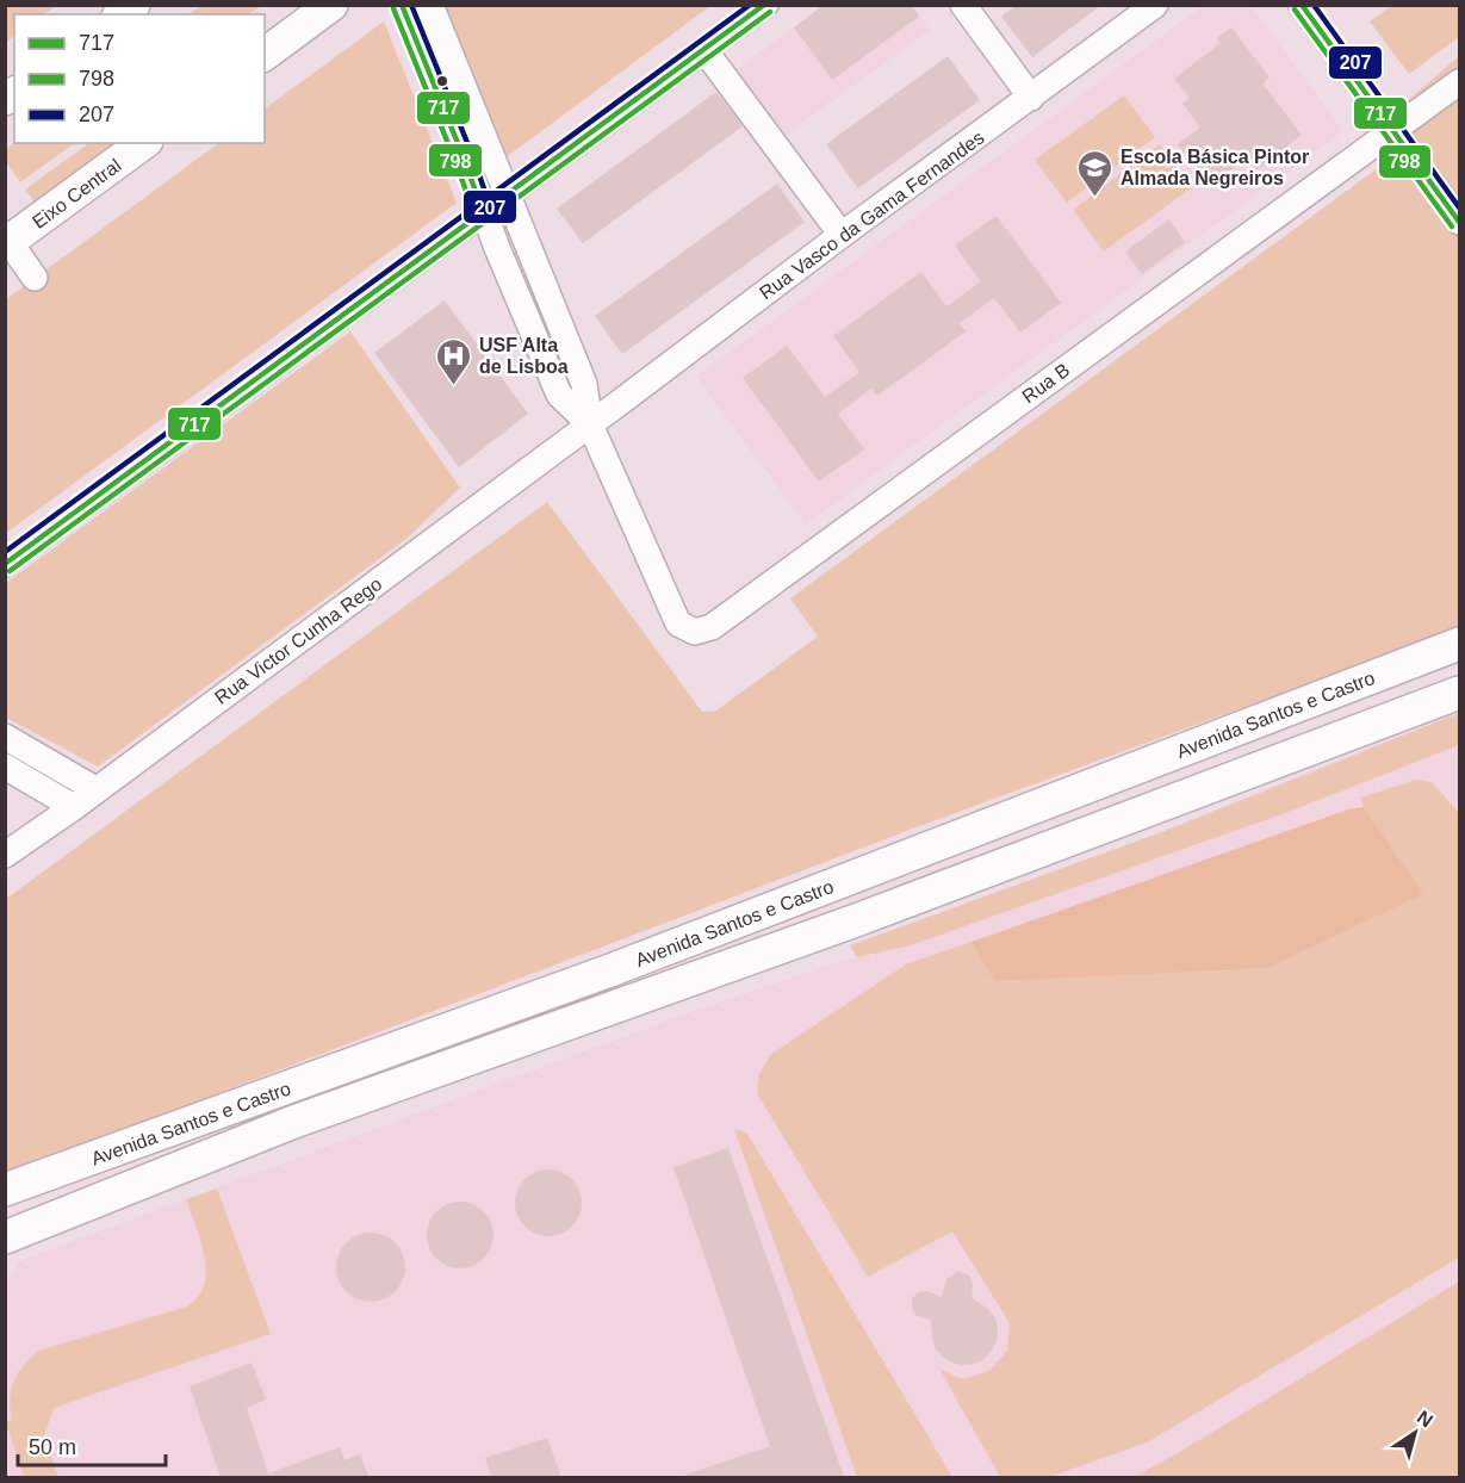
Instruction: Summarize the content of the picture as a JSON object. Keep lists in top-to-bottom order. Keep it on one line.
{"streets":{"main road":["Eixo Central","Avenida Santos e Castro"],"street":["Rua Vasco da Gama Fernandes","Rua B","Rua Victor Cunha Rego"]},"crossings":[["Rua Vasco da Gama Fernandes","Rua B"],["Rua Vasco da Gama Fernandes","Rua Victor Cunha Rego"],["Rua B","Rua Victor Cunha Rego"]],"places":{"school or university":["Escola Básica Pintor Almada Negreiros"],"hospital":["USF Alta de Lisboa"]},"lines":["transit line 717","transit line 207","transit line 798"],"legend":["717","798","207"],"scale_bar":"50 m","north":"top right"}
